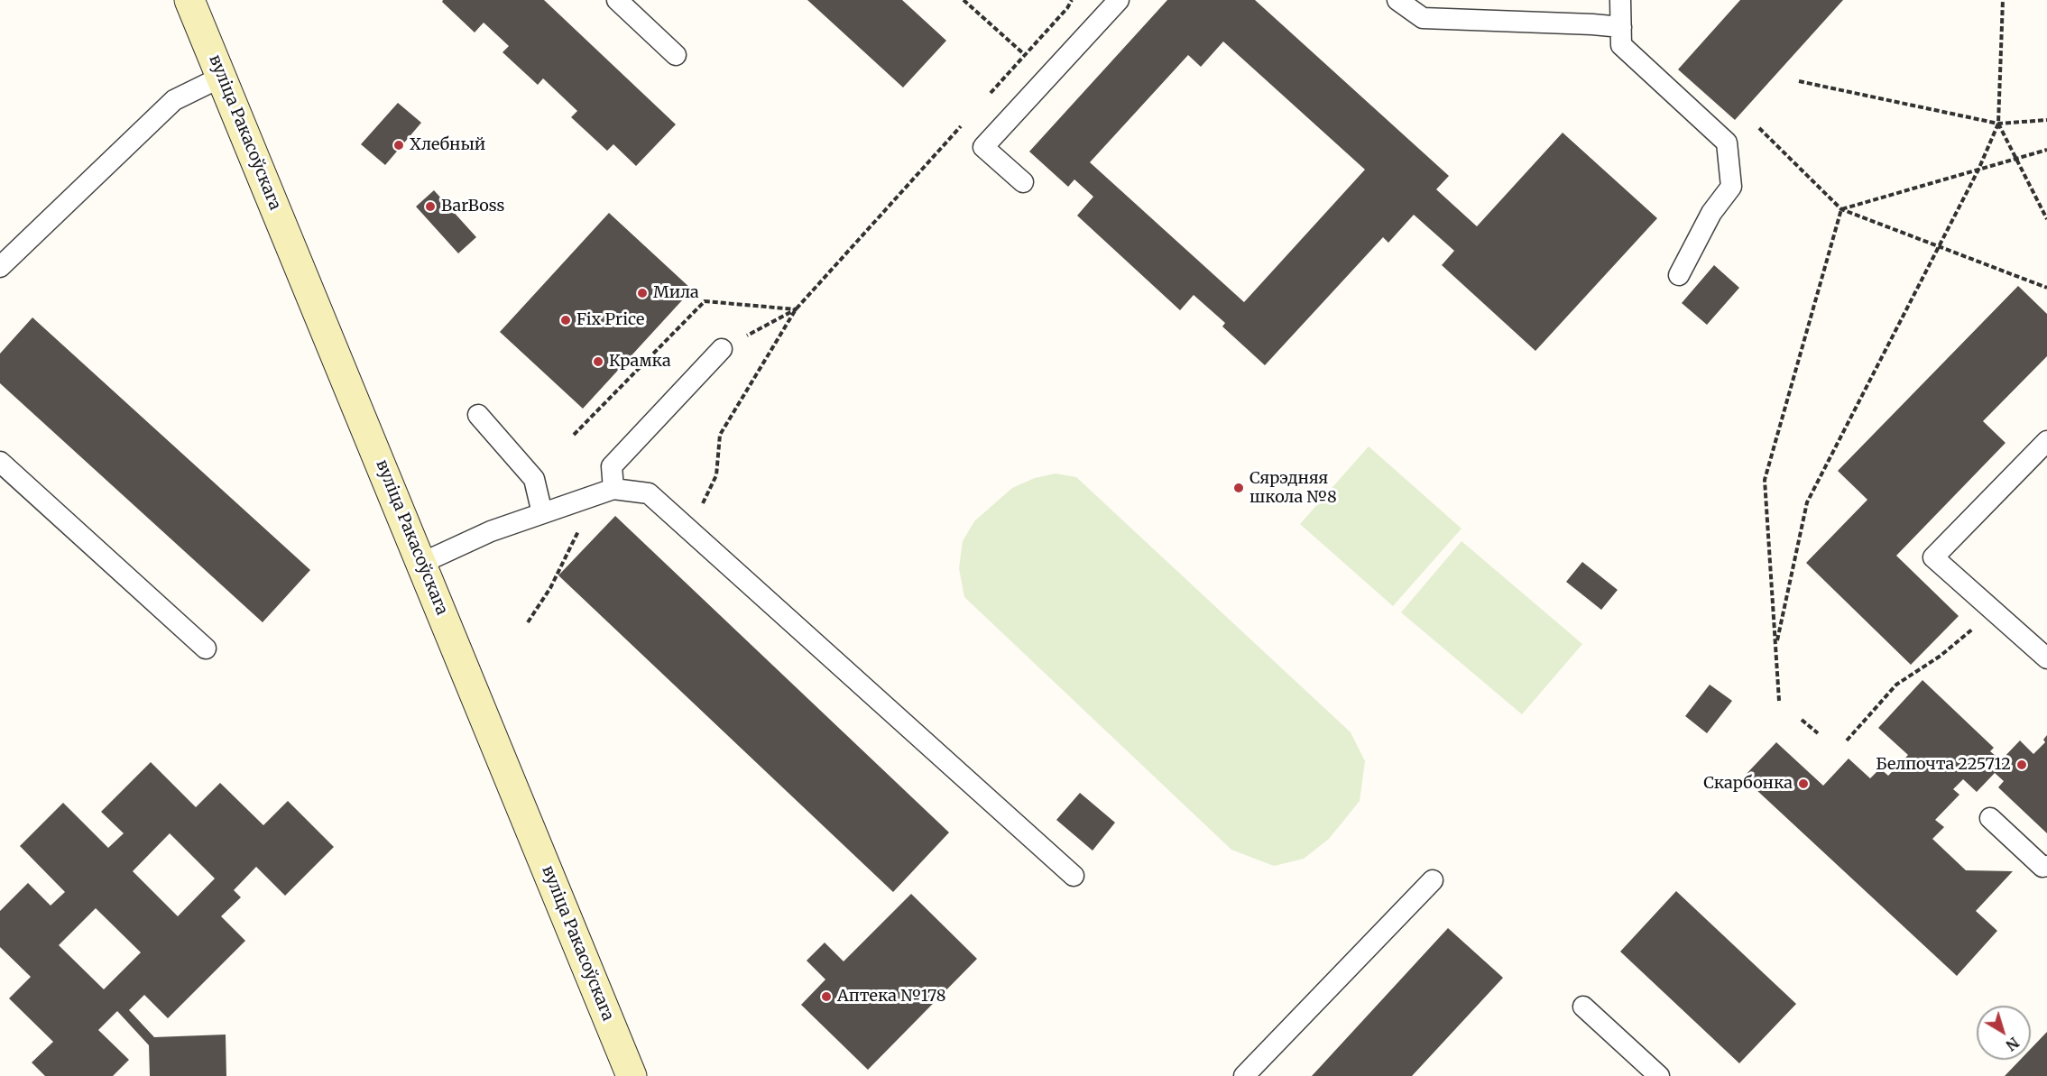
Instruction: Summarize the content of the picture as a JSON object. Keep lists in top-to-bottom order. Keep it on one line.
{"streets":{"main road":["вуліца Ракасоўскага"]},"places":["Хлебный","BarBoss","Мила","Fix Price","Крамка","Сярэдняя школа №8","Белпочта 225712","Скарбонка","Аптека №178"],"north":"bottom right"}
